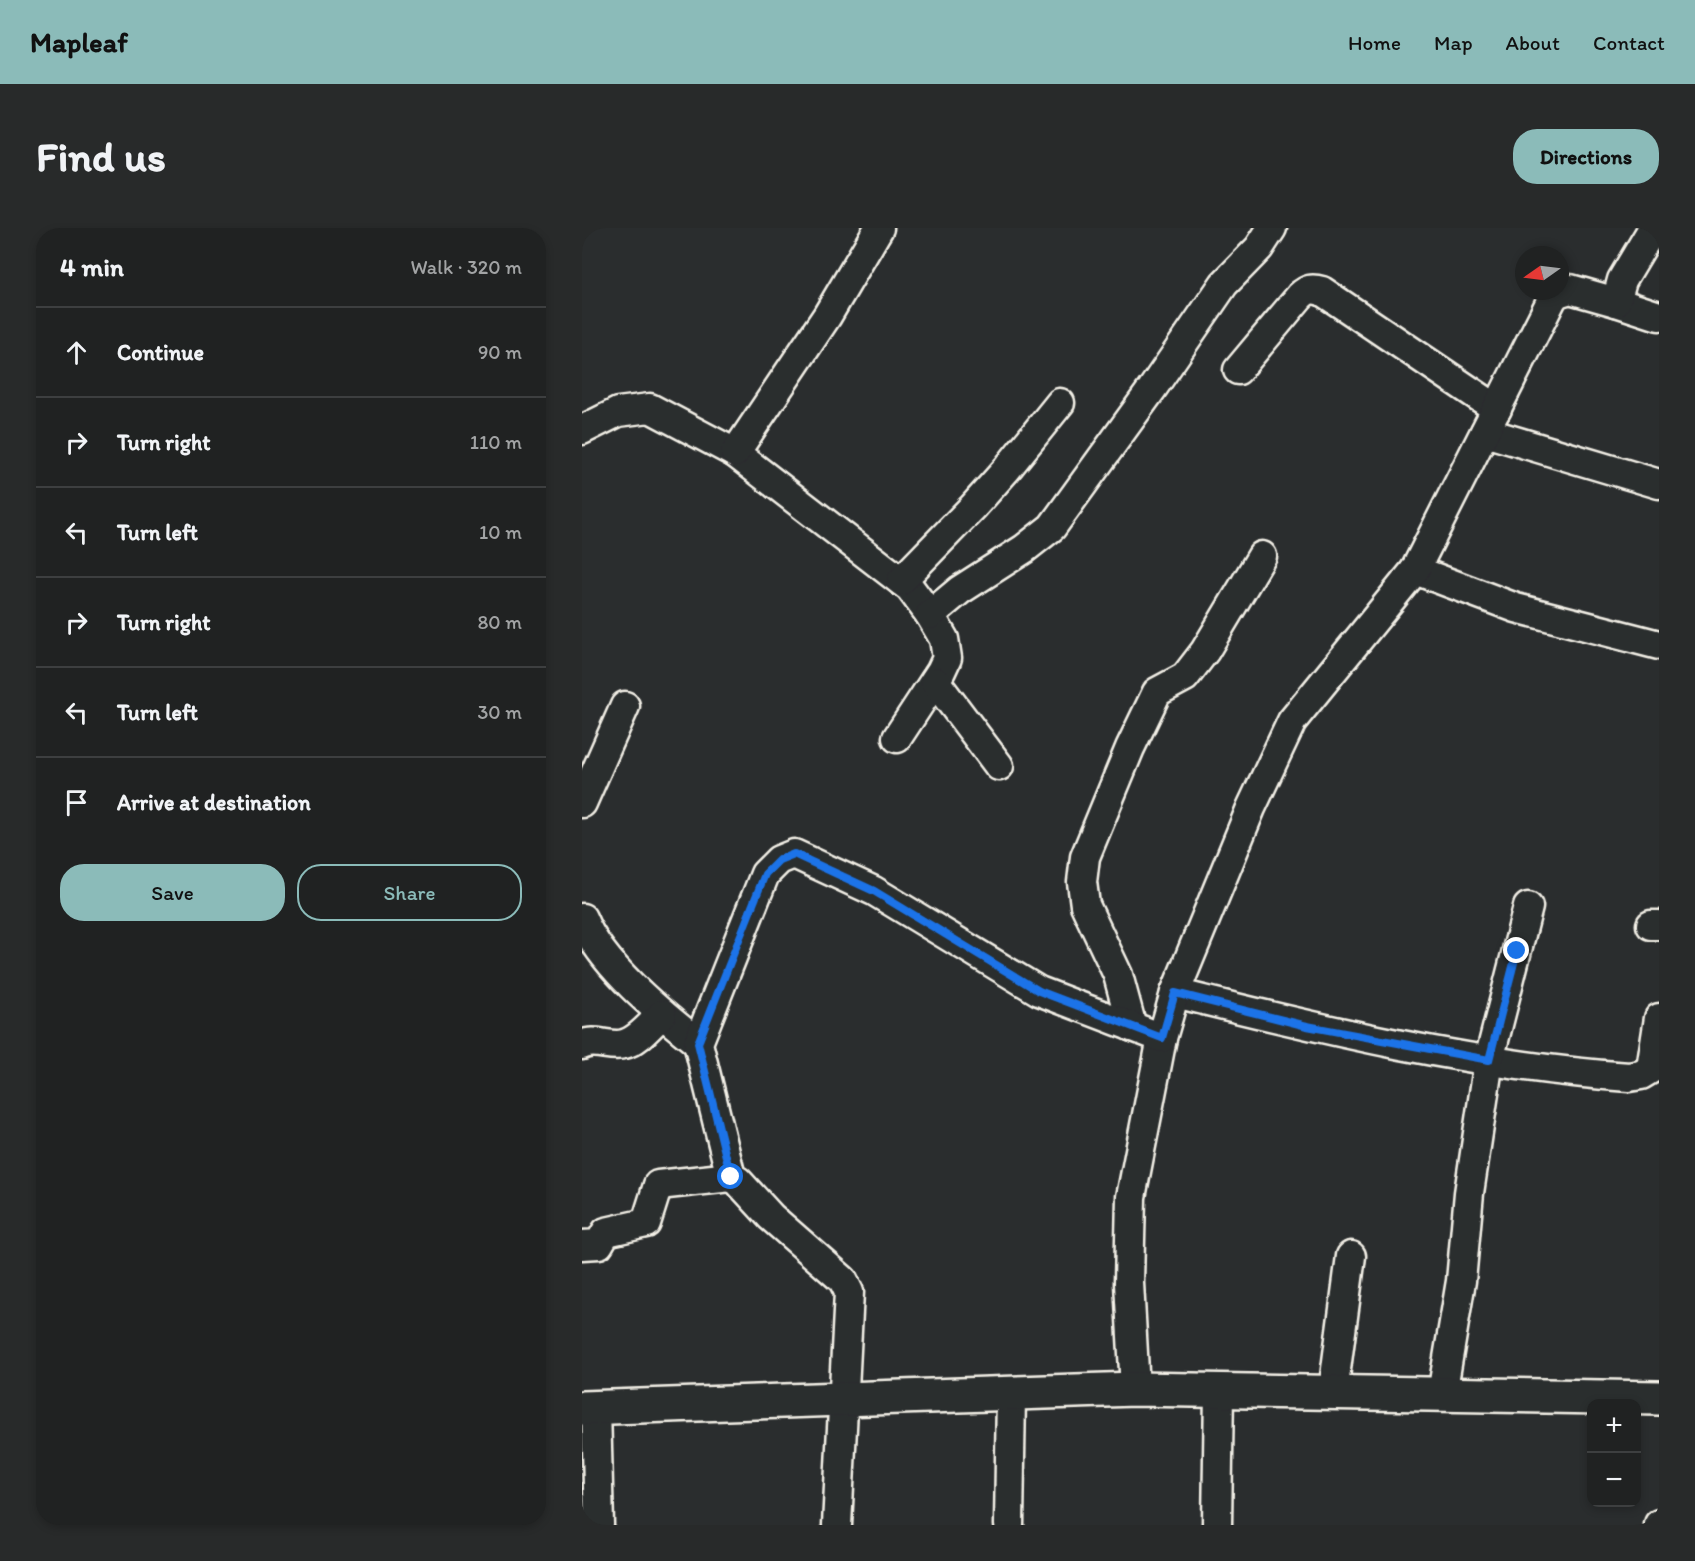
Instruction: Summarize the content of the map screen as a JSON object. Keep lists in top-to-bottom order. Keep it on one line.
{"north":"left","page":{"header":"Mapleaf","nav":["Home","Map","About","Contact"],"buttons":["Directions",["Save","Share"]],"title":"Find us","heading":["4 min","Walk · 320 m"],"list":[["Continue","90 m"],["Turn right","110 m"],["Turn left","10 m"],["Turn right","80 m"],["Turn left","30 m"],"Arrive at destination"],"map_buttons":["+","−"]}}
